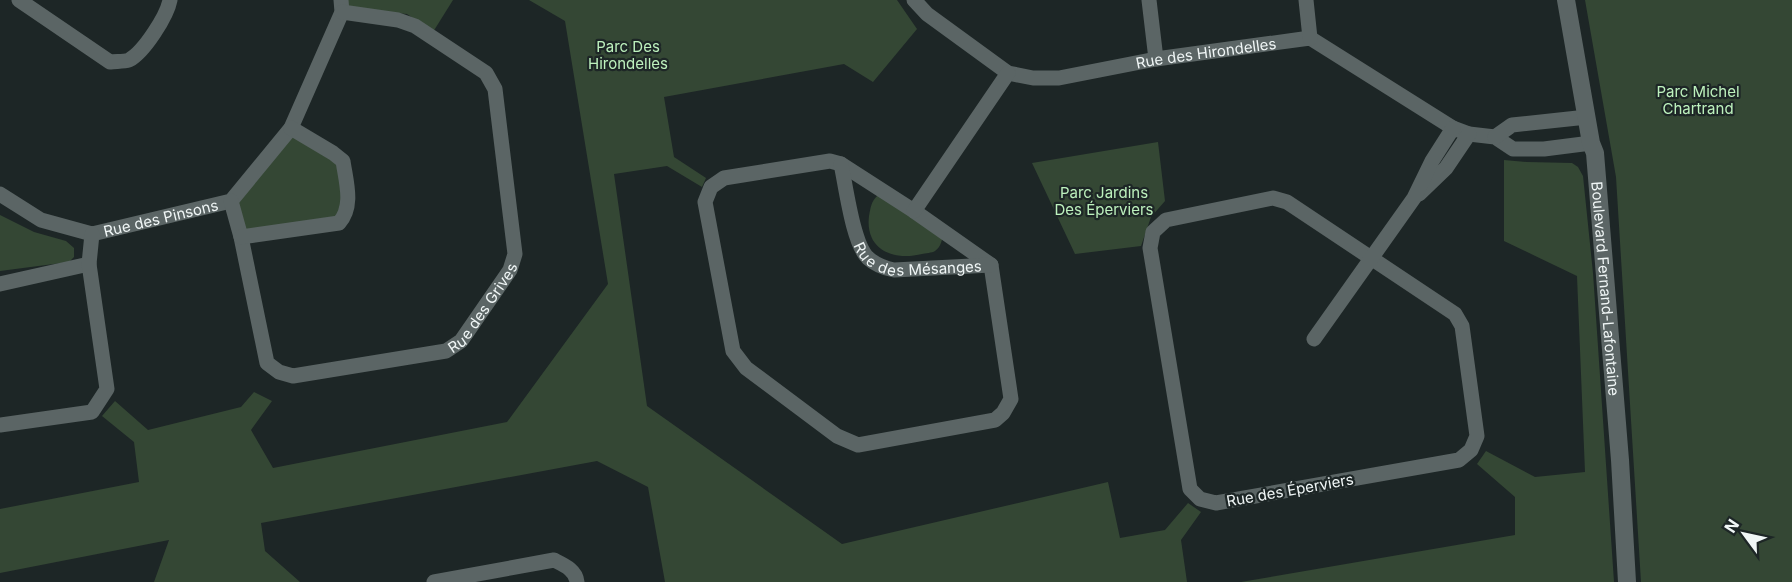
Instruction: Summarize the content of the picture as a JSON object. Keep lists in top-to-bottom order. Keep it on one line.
{"streets":{"street":["Rue des Hirondelles","Rue des Pinsons","Rue des Mésanges","Boulevard Fernand-Lafontaine","Rue des Grives","Rue des Éperviers"]},"crossings":[["Rue des Pinsons","Rue des Grives"]],"parks":["Parc Des Hirondelles","Parc Michel Chartrand","Parc Jardins Des Éperviers"],"north":"top left"}
